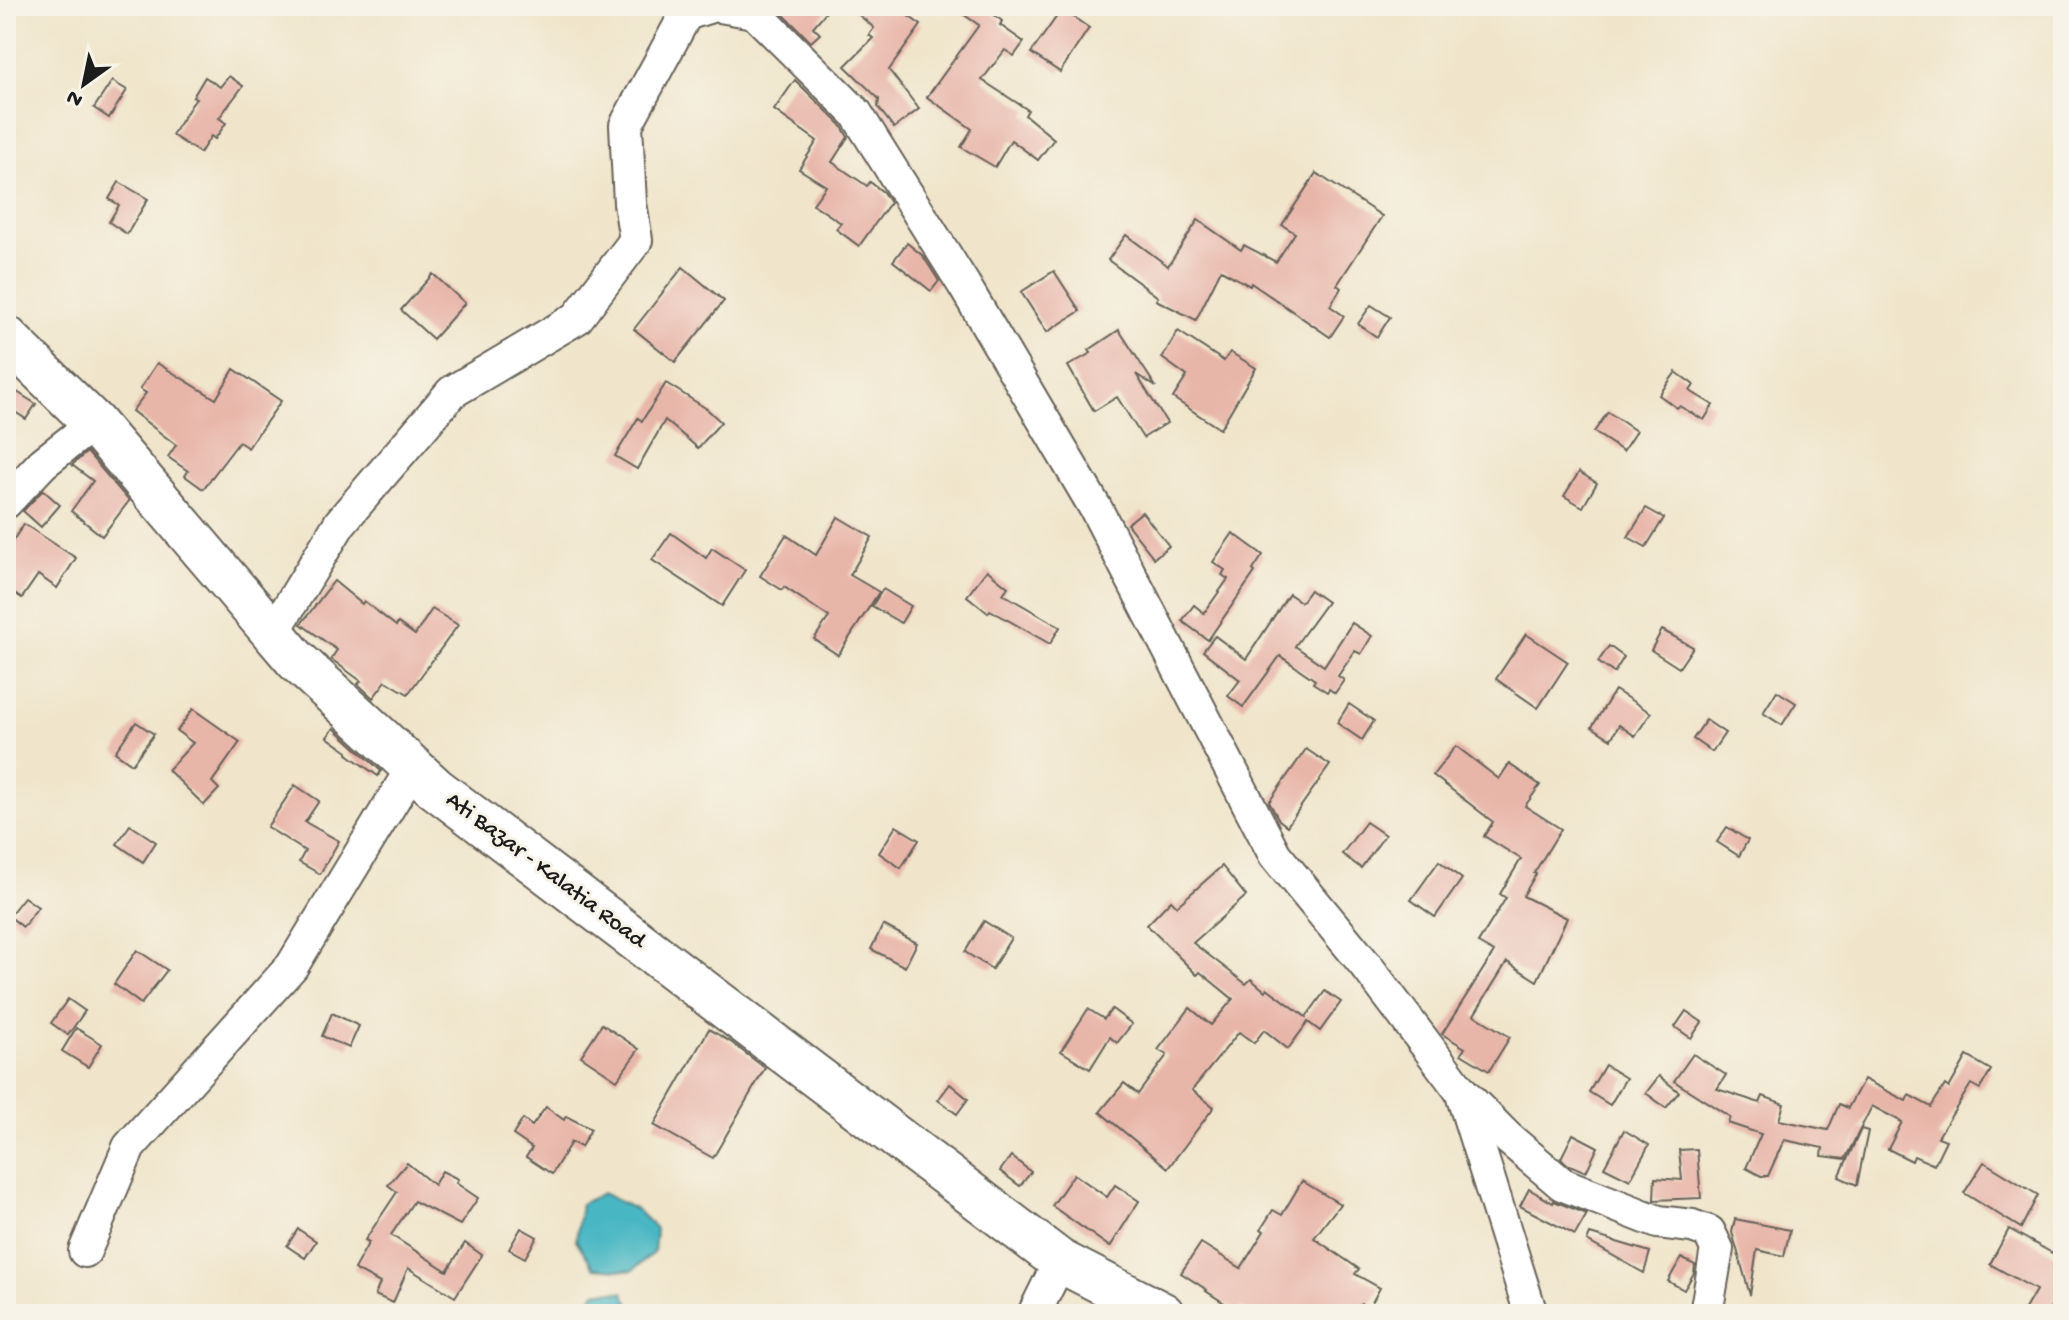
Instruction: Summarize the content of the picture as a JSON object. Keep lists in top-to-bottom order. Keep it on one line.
{"streets":{"main road":["Ati Bazar - Kalatia Road"]},"north":"bottom left"}
